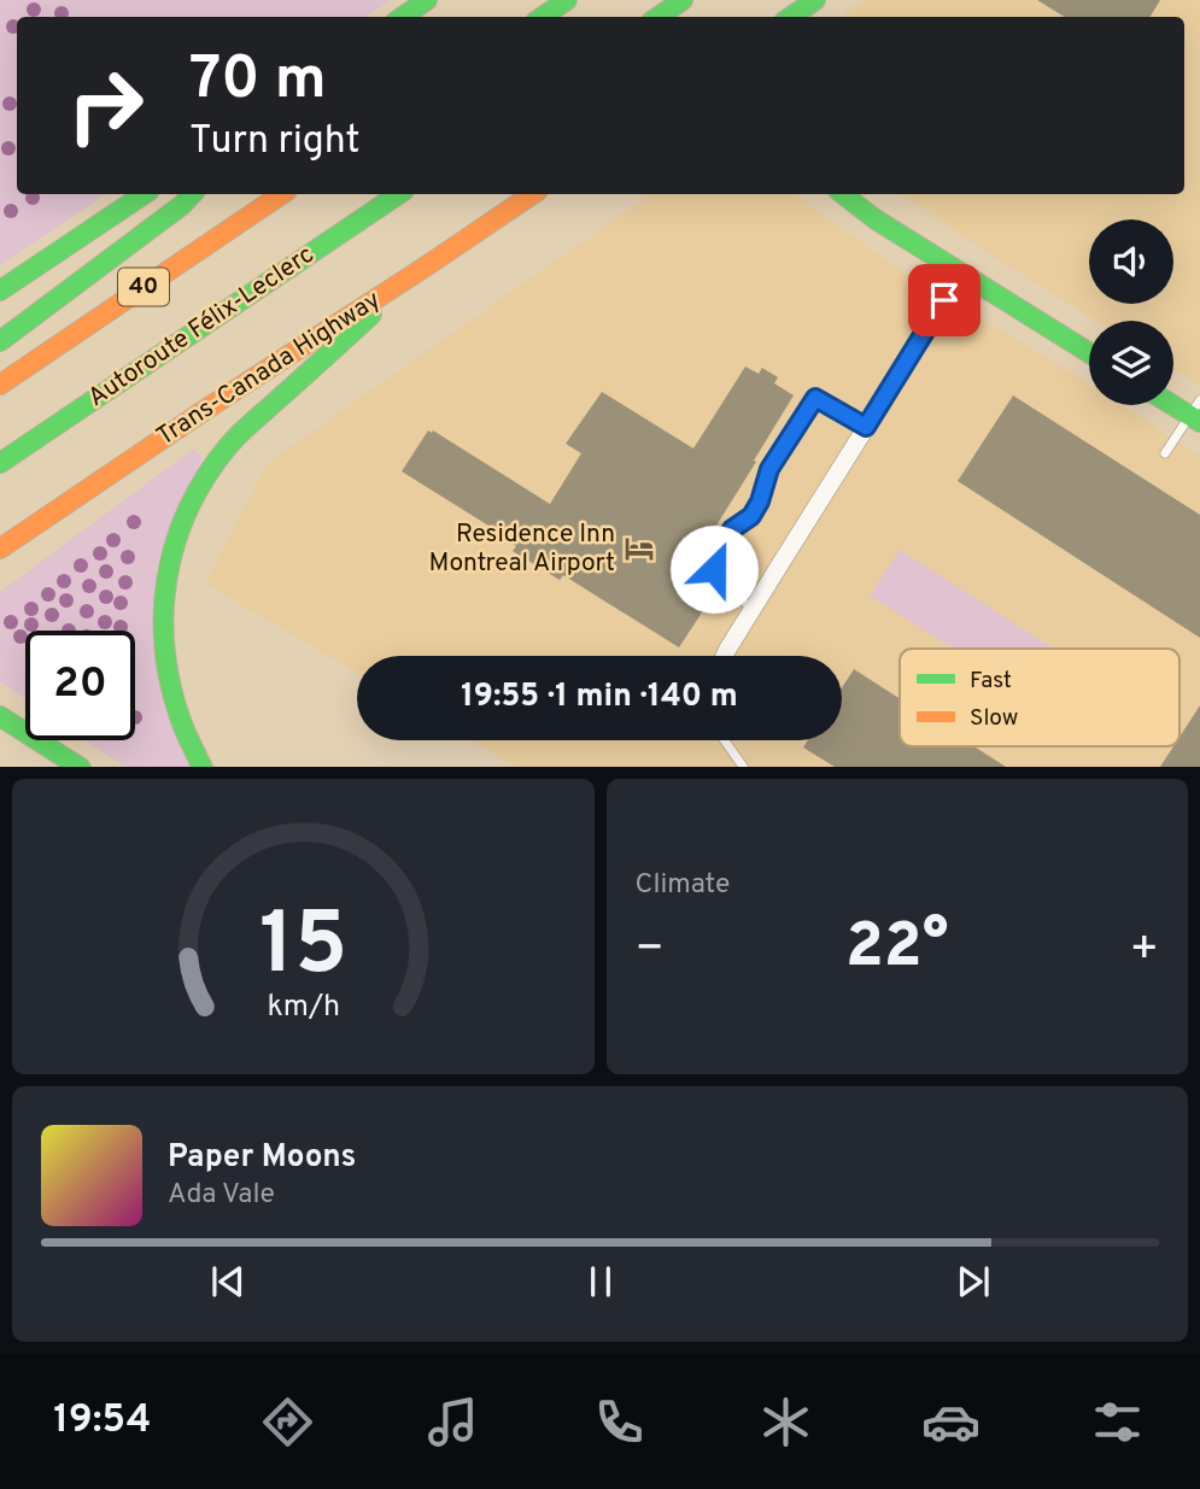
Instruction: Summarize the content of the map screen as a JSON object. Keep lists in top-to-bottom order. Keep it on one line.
{"streets":{"main road":["40","Autoroute Félix-Leclerc","Trans-Canada Highway"]},"places":{"hotel":["Residence Inn Montreal Airport"]},"legend":["Fast","Slow"],"page":{"turn":["70 m","Turn right"],"limit":"20","trip":"19:55 · 1 min · 140 m","tile":"Climate","heat":["−","22°","+"],"song":["Paper Moons","Ada Vale"],"tabs":"19:54","gauge":["15","km/h"]}}
